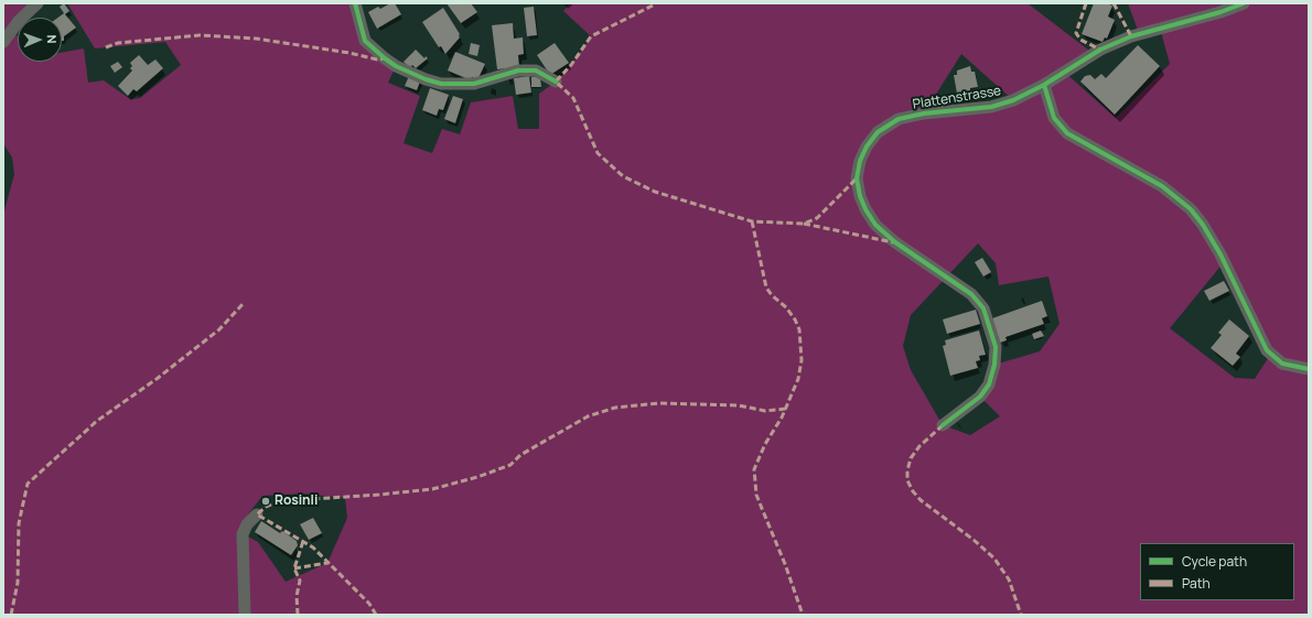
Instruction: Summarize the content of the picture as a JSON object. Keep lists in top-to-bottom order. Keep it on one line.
{"streets":{"street":["Plattenstrasse"]},"places":["Rosinli"],"legend":["Cycle path","Path"],"north":"right"}
